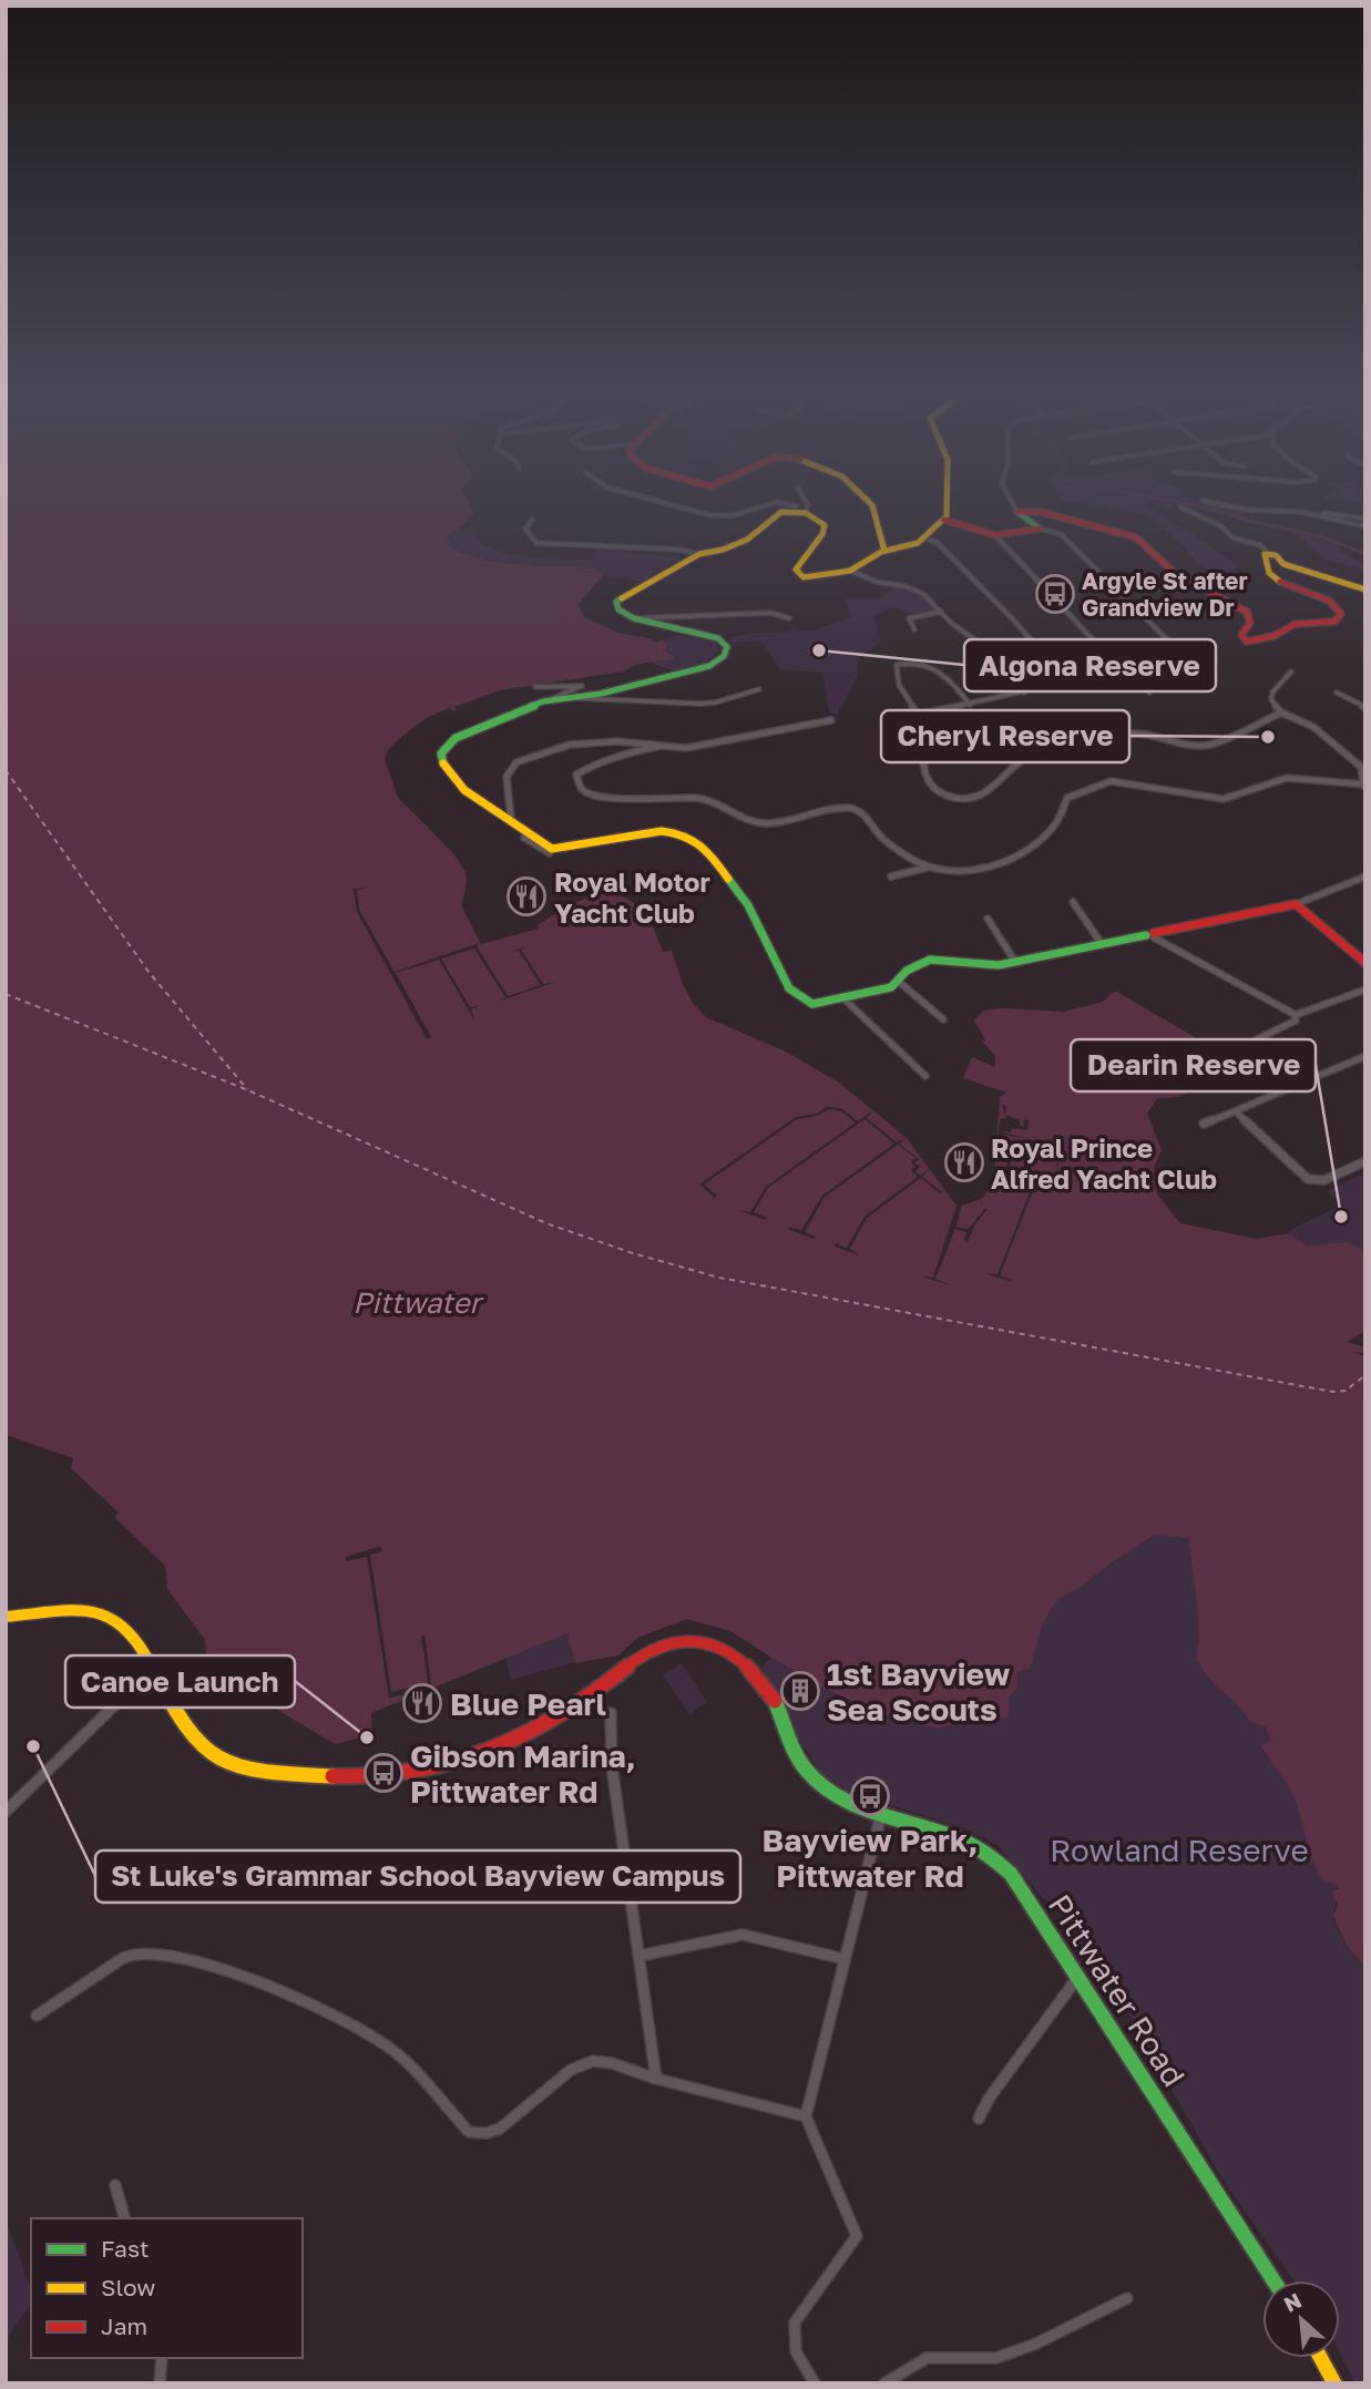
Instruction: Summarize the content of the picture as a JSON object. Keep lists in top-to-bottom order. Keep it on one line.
{"streets":{"street":["Pittwater Road"]},"water":["Pittwater"],"parks":["Rowland Reserve"],"places":{"bus stop":["Argyle St after Grandview Dr","Gibson Marina, Pittwater Rd","Bayview Park, Pittwater Rd"],"other":["Algona Reserve","Cheryl Reserve","Dearin Reserve","Canoe Launch","St Luke's Grammar School Bayview Campus"],"restaurant":["Royal Motor Yacht Club","Royal Prince Alfred Yacht Club","Blue Pearl"],"building":["1st Bayview Sea Scouts"]},"legend":["Fast","Slow","Jam"],"north":"top left"}
